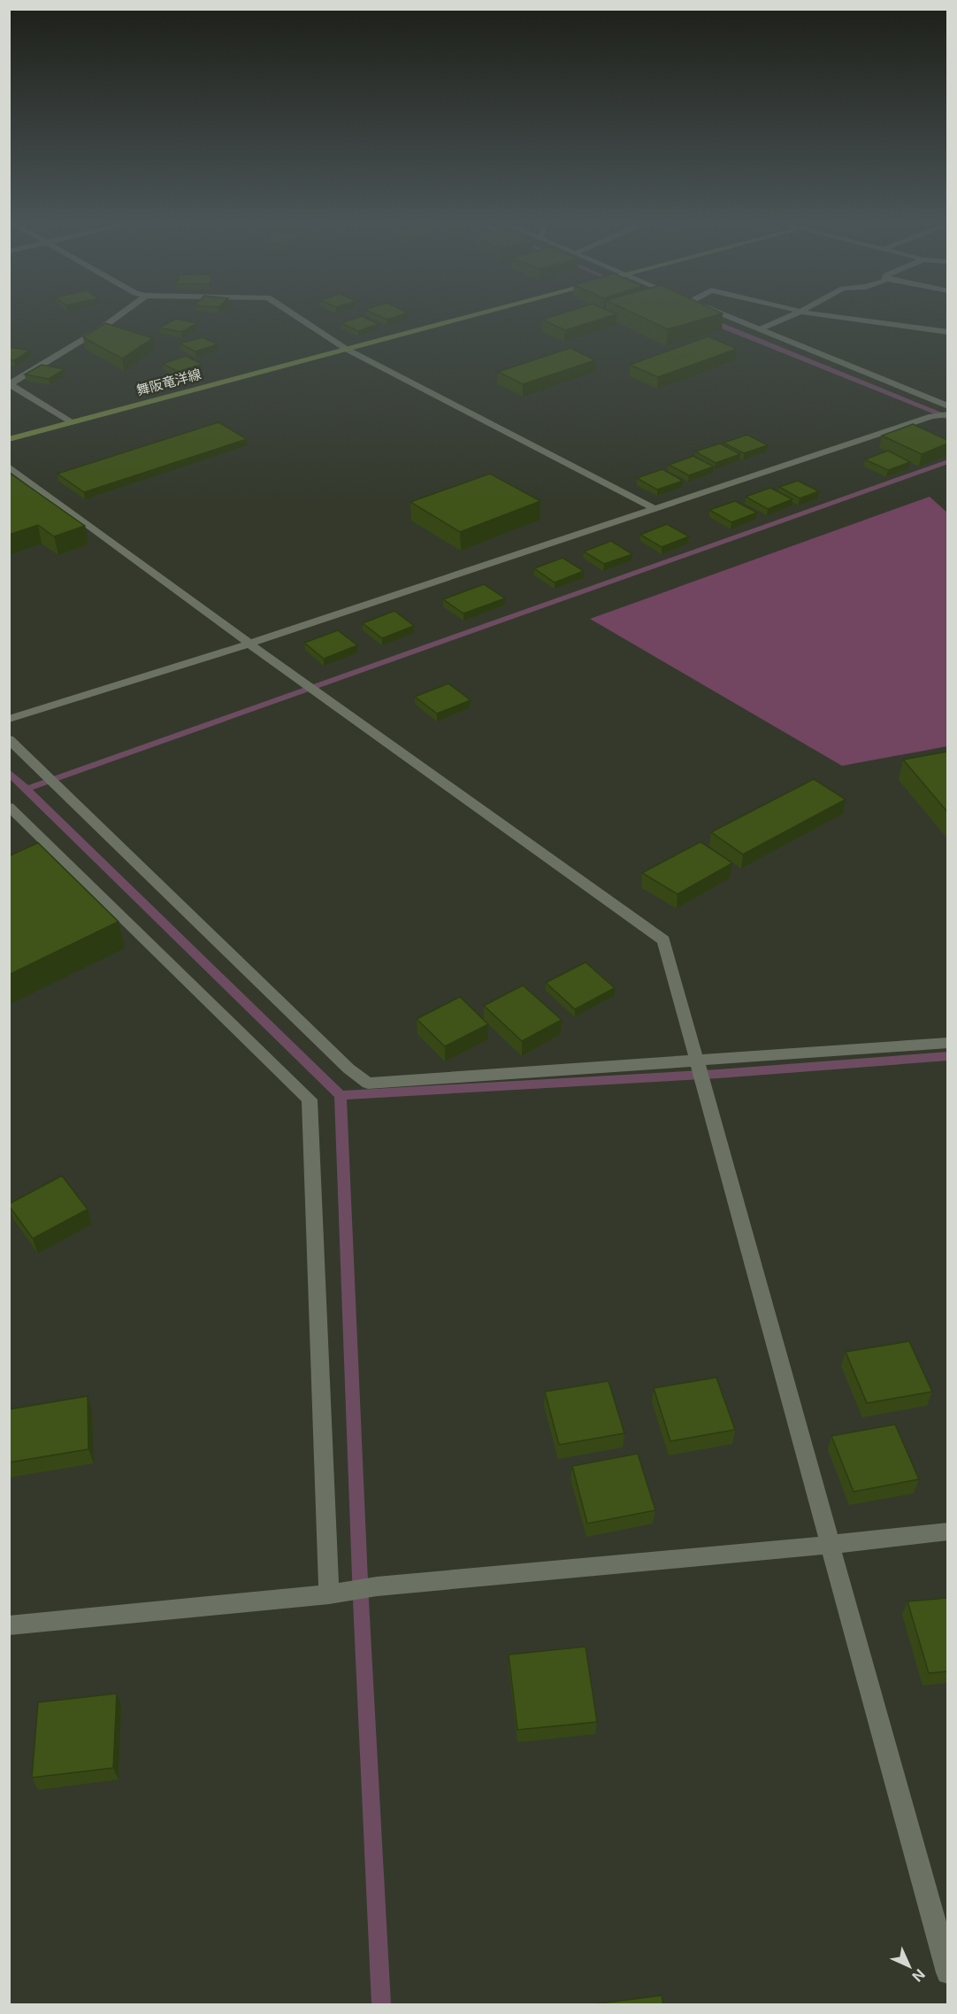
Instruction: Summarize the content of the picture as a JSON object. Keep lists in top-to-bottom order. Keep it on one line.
{"streets":{"main road":["舞阪竜洋線"]},"north":"bottom right"}
